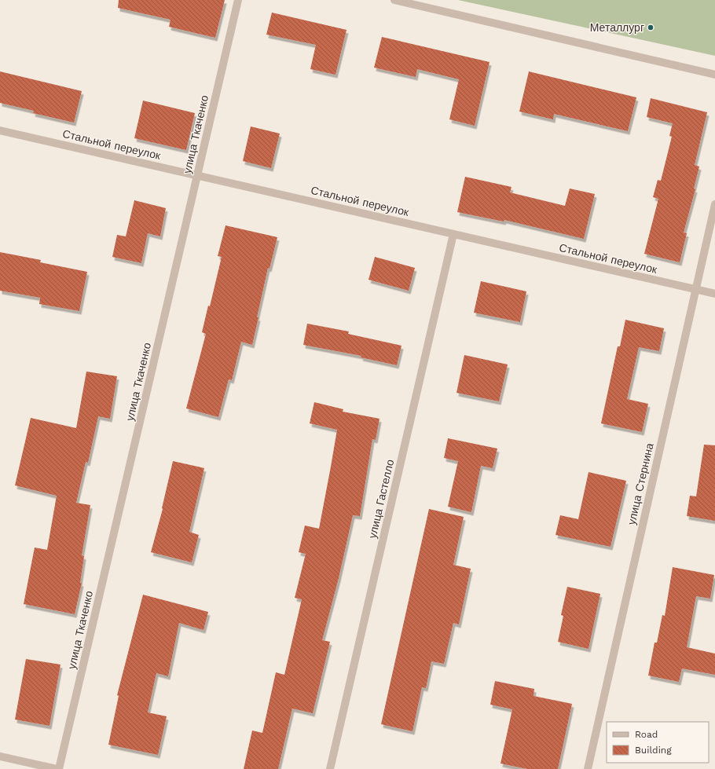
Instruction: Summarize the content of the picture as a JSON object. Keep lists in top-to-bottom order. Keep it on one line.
{"streets":{"street":["улица Ткаченко","Стальной переулок","улица Стернина","улица Гастелло"]},"crossings":[["улица Ткаченко","Стальной переулок"],["Стальной переулок","улица Стернина"],["Стальной переулок","улица Гастелло"]],"places":["Металлург"],"legend":["Road","Building"]}
